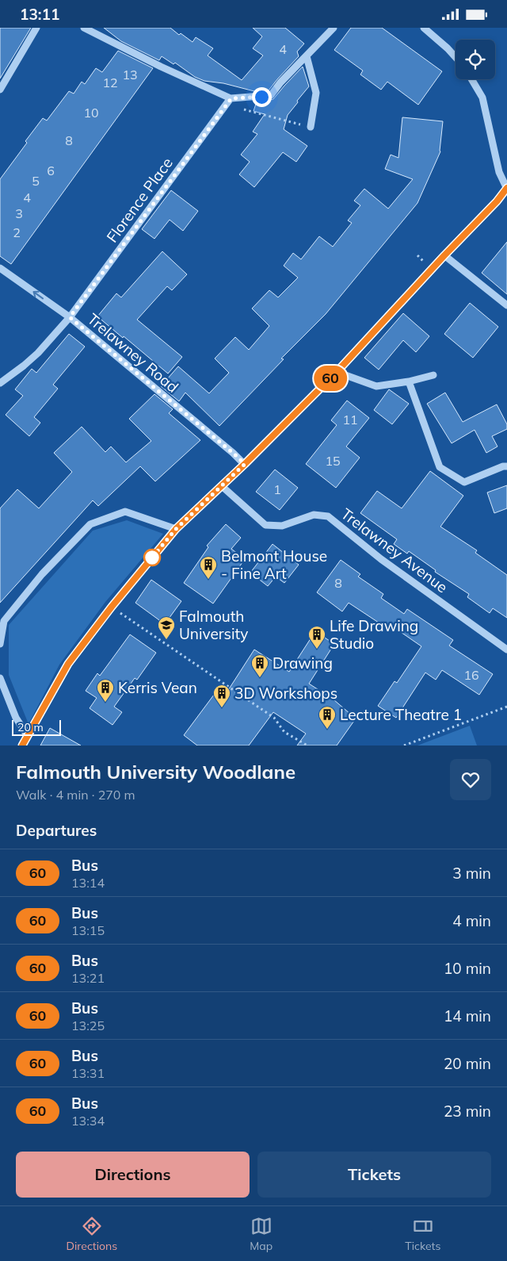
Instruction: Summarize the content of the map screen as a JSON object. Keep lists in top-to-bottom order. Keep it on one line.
{"streets":{"street":["Florence Place","Trelawney Road","Trelawney Avenue"]},"crossings":[["Florence Place","Trelawney Road"]],"places":{"building":["Belmont House - Fine Art","Life Drawing Studio","Drawing","Kerris Vean","3D Workshops","Lecture Theatre 1"],"school or university":["Falmouth University"]},"lines":["bus line 60"],"house_numbers":["4","13","12","10","8","6","5","4","3","2","11","15","1","8","16"],"scale_bar":"20 m","page":{"status":"13:11","on_map":"60","scale":"20 m","heading":[["Falmouth University Woodlane","Walk · 4 min · 270 m"],"Departures"],"list":[{"mark":"60","name":"Bus","note":"13:14","value":"3 min"},{"mark":"60","name":"Bus","note":"13:15","value":"4 min"},{"mark":"60","name":"Bus","note":"13:21","value":"10 min"},{"mark":"60","name":"Bus","note":"13:25","value":"14 min"},{"mark":"60","name":"Bus","note":"13:31","value":"20 min"},{"mark":"60","name":"Bus","note":"13:34","value":"23 min"}],"buttons":["Directions","Tickets"],"tabs":["Directions","Map","Tickets"]}}
